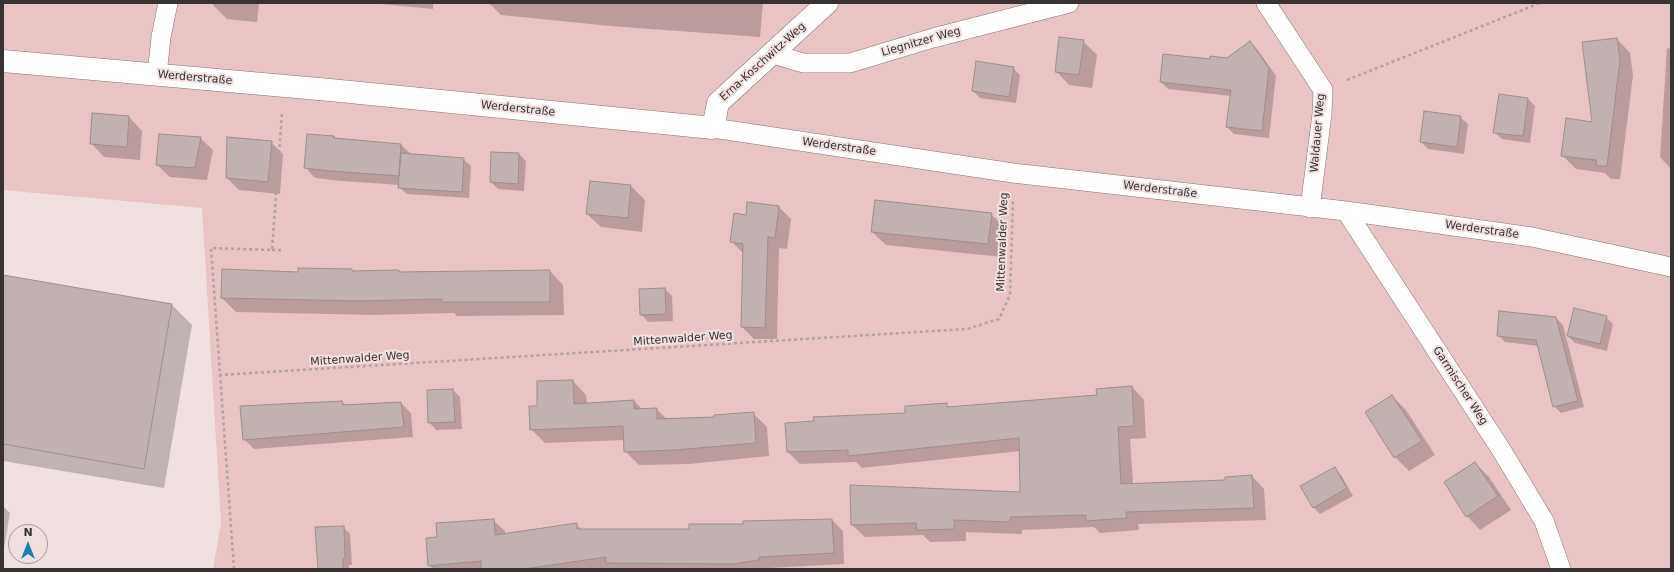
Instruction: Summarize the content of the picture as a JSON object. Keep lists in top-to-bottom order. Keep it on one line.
{"streets":{"street":["Erna-Koschwitz-Weg","Werderstraße"],"lane":["Liegnitzer Weg","Waldauer Weg","Garmischer Weg"],"path":["Mittenwalder Weg"]},"crossings":[["Liegnitzer Weg","Erna-Koschwitz-Weg"],["Erna-Koschwitz-Weg","Werderstraße"],["Werderstraße","Waldauer Weg"],["Werderstraße","Mittenwalder Weg"],["Werderstraße","Garmischer Weg"]],"north":"top"}
